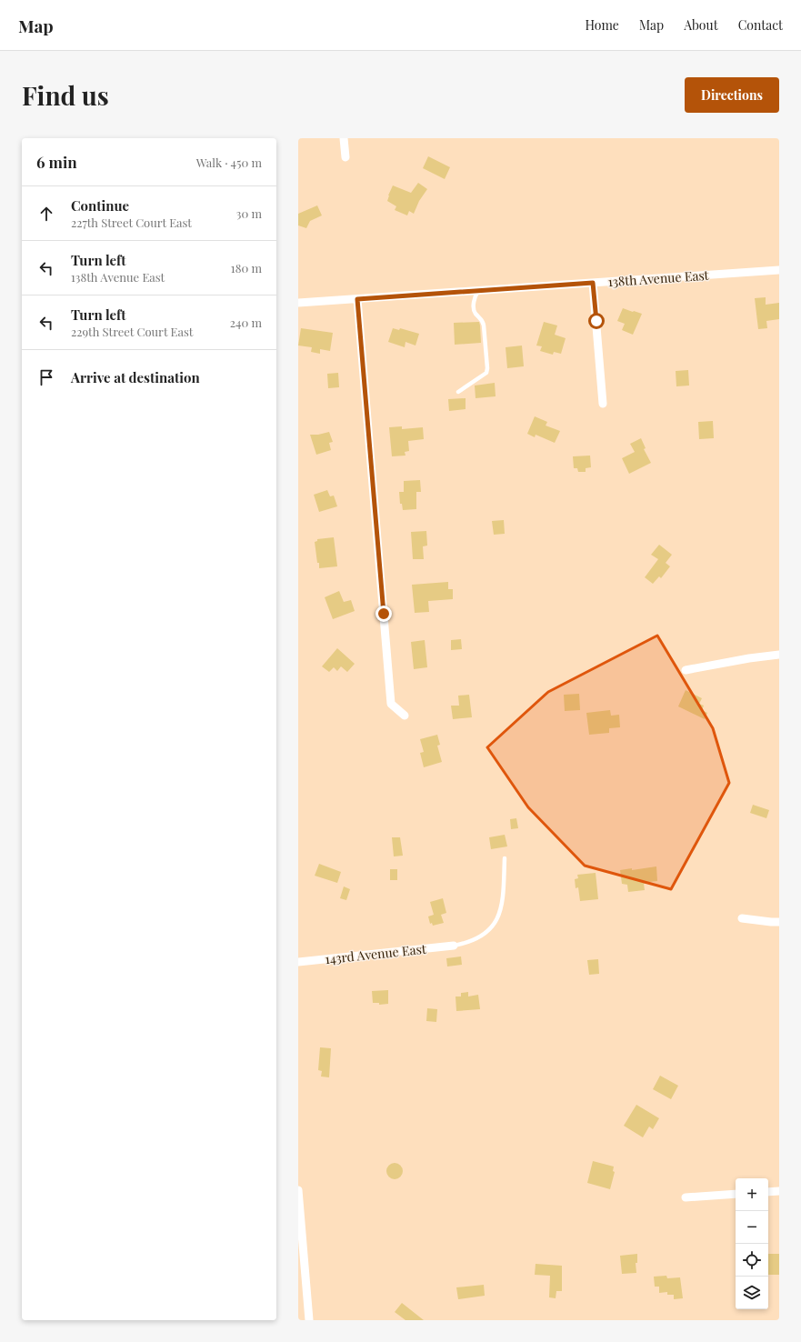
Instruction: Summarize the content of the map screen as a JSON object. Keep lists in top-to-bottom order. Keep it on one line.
{"streets":{"street":["138th Avenue East","143rd Avenue East"]},"page":{"header":"Map","nav":["Home","Map","About","Contact"],"buttons":"Directions","title":"Find us","heading":["6 min","Walk · 450 m"],"list":[["Continue","227th Street Court East","30 m"],["Turn left","138th Avenue East","180 m"],["Turn left","229th Street Court East","240 m"],"Arrive at destination"],"map_buttons":["+","−"]}}
